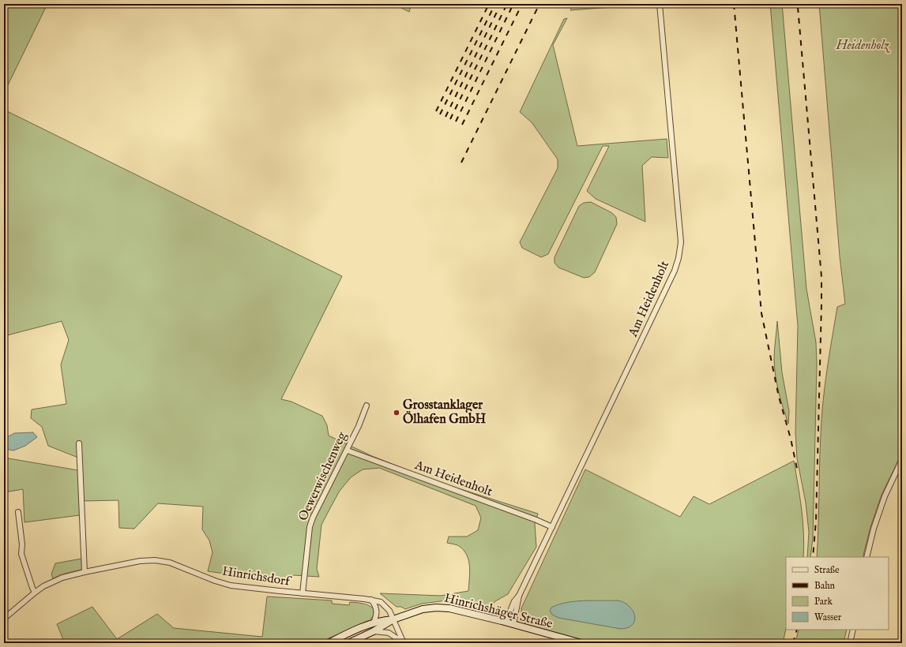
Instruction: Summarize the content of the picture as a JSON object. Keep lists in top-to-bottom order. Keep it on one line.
{"streets":{"main road":["Hinrichshäger Straße"],"street":["Am Heidenholt","Oewerwischenweg","Hinrichsdorf"]},"crossings":[["Am Heidenholt","Oewerwischenweg"],["Am Heidenholt","Hinrichshäger Straße"],["Oewerwischenweg","Hinrichsdorf"],["Hinrichsdorf","Hinrichshäger Straße"]],"parks":["Heidenholz"],"places":["Grosstanklager Ölhafen GmbH"],"legend":["Straße","Bahn","Park","Wasser"]}
